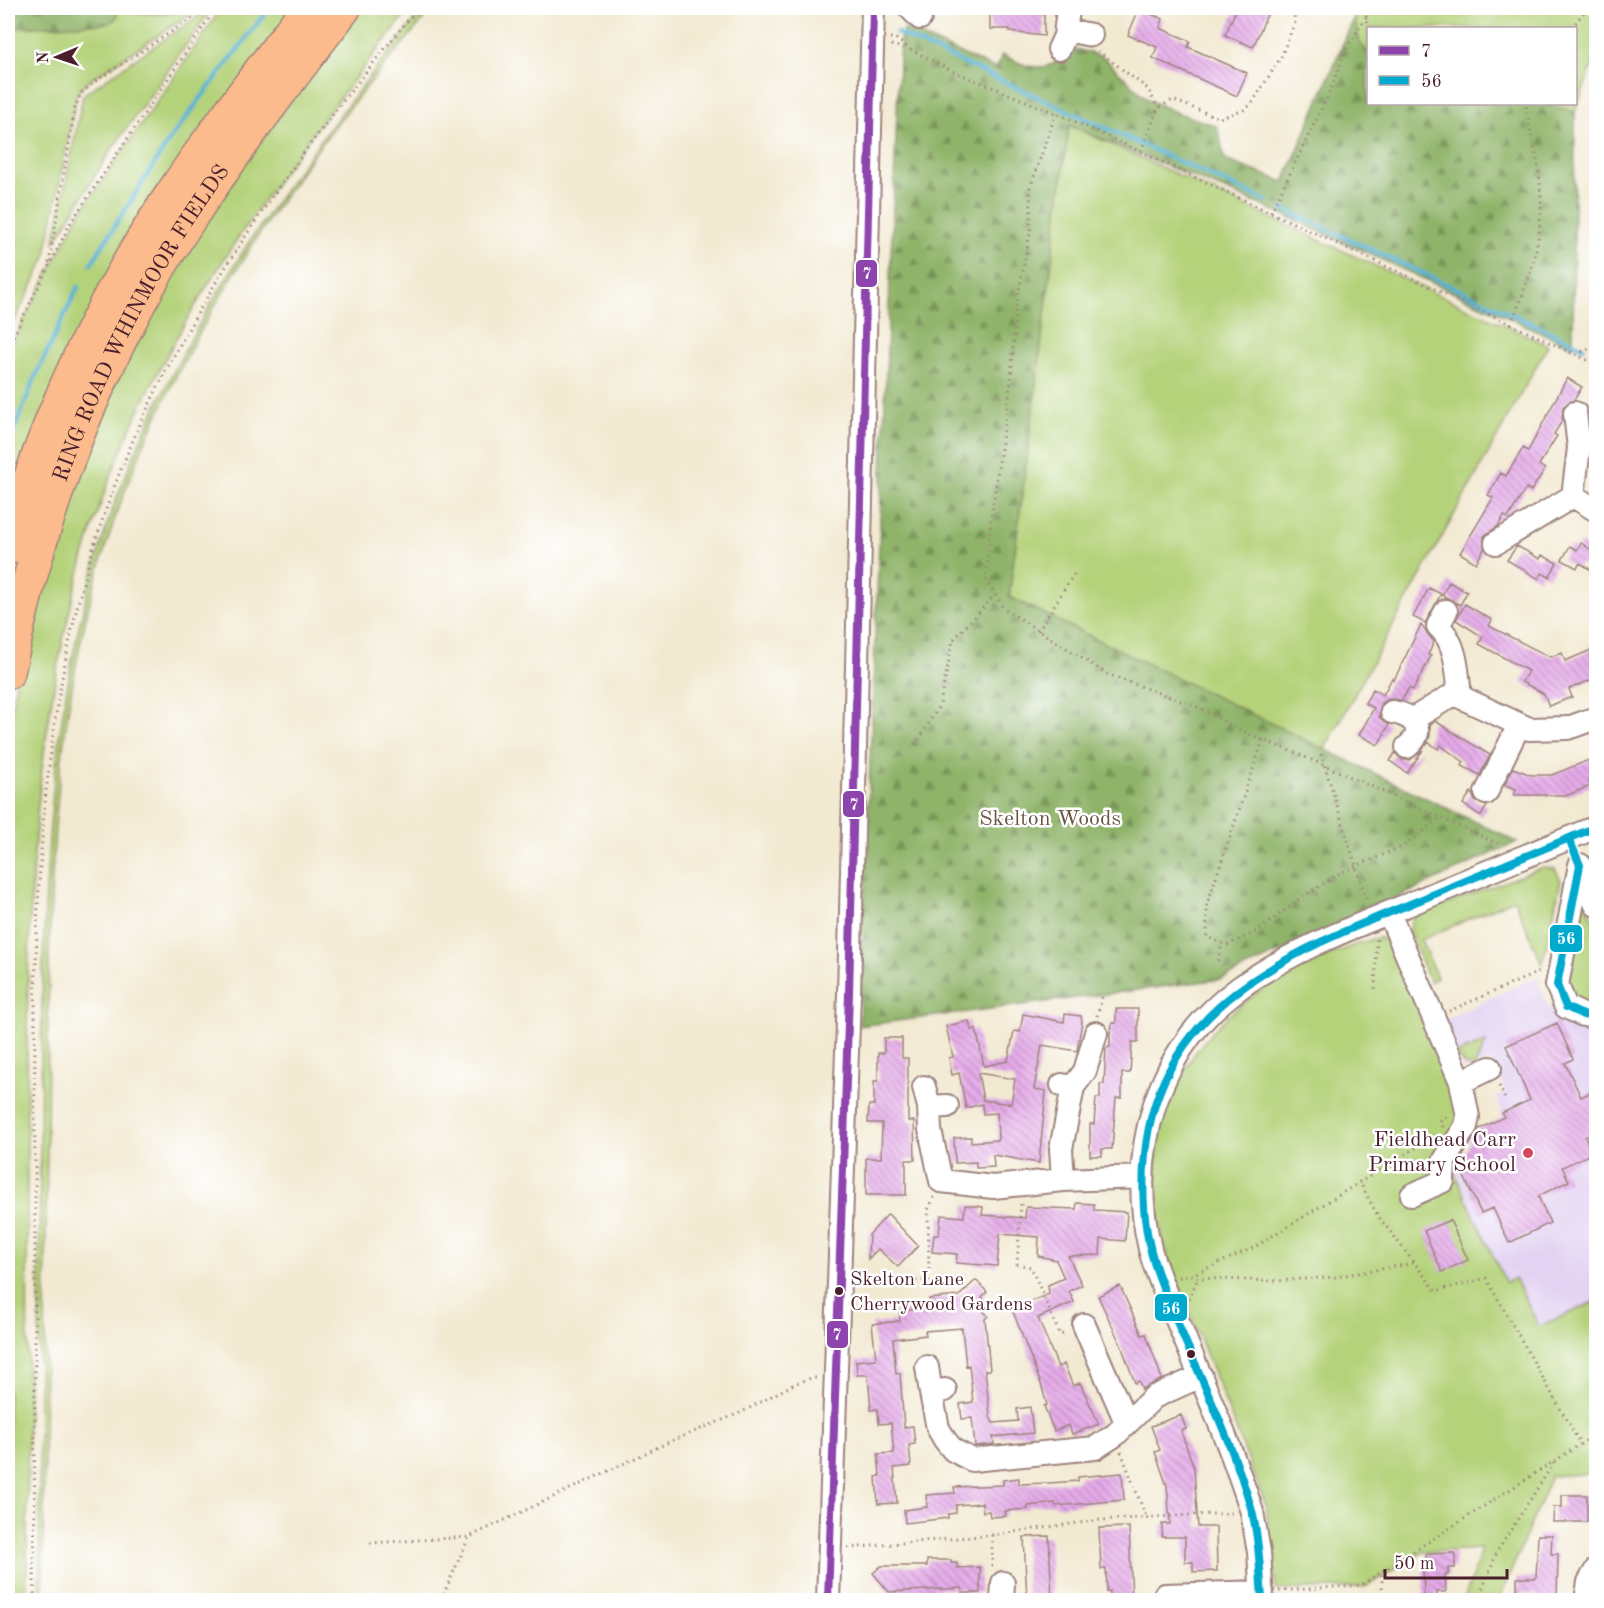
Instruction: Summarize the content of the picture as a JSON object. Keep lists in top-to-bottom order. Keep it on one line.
{"streets":{"highway":["RING ROAD WHINMOOR FIELDS"]},"parks":["Skelton Woods"],"places":["Fieldhead Carr Primary School","Skelton Lane Cherrywood Gardens"],"lines":["transit line 7","transit line 56"],"legend":["7","56"],"scale_bar":"50 m","north":"left"}
